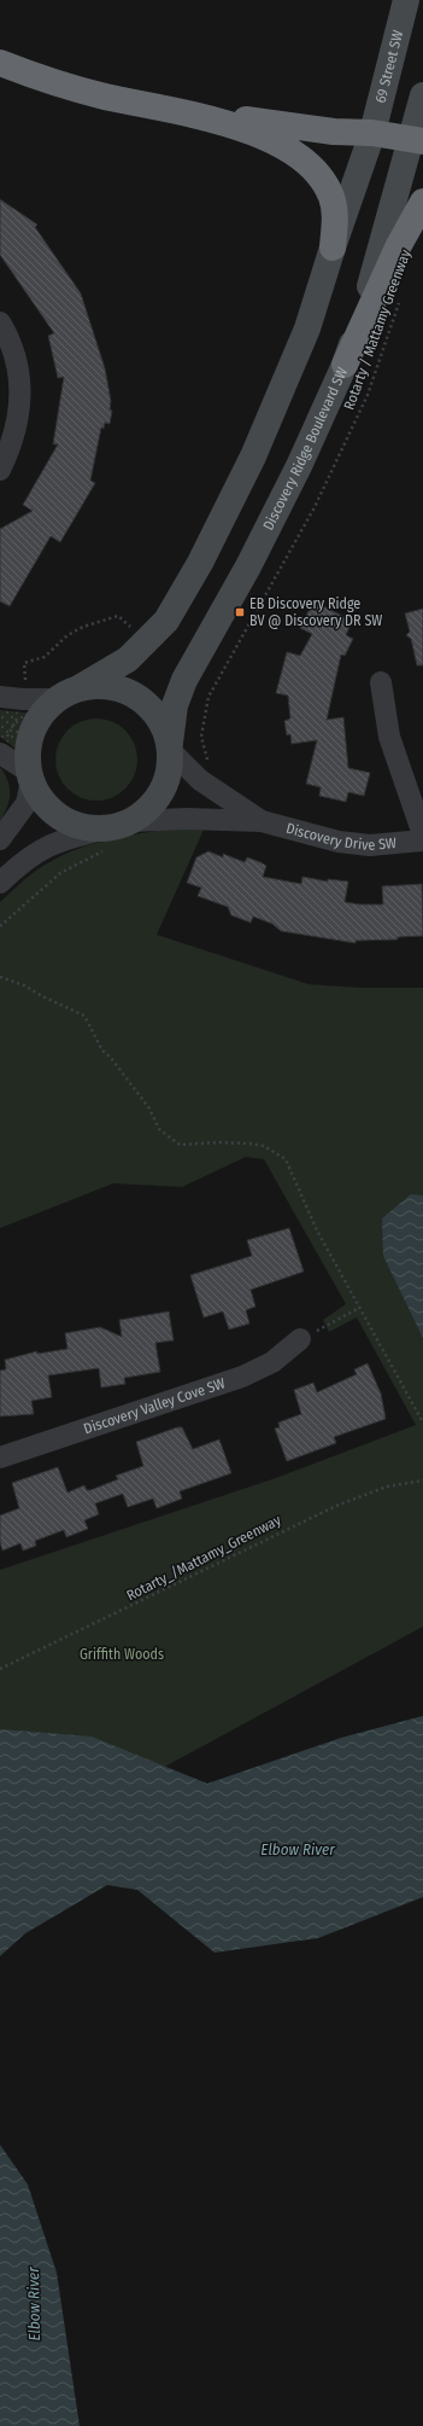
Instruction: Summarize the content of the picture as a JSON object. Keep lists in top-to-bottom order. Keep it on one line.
{"streets":{"street":["69 Street SW","Discovery Ridge Boulevard SW","Discovery Drive SW","Discovery Valley Cove SW"],"path":["Rotarty / Mattamy Greenway","Rotarty_/Mattamy_Greenway"]},"crossings":[["Discovery Ridge Boulevard SW","Discovery Drive SW"]],"water":["Elbow River"],"parks":["Griffith Woods"],"places":{"transit":["EB Discovery Ridge BV @ Discovery DR SW"]}}
